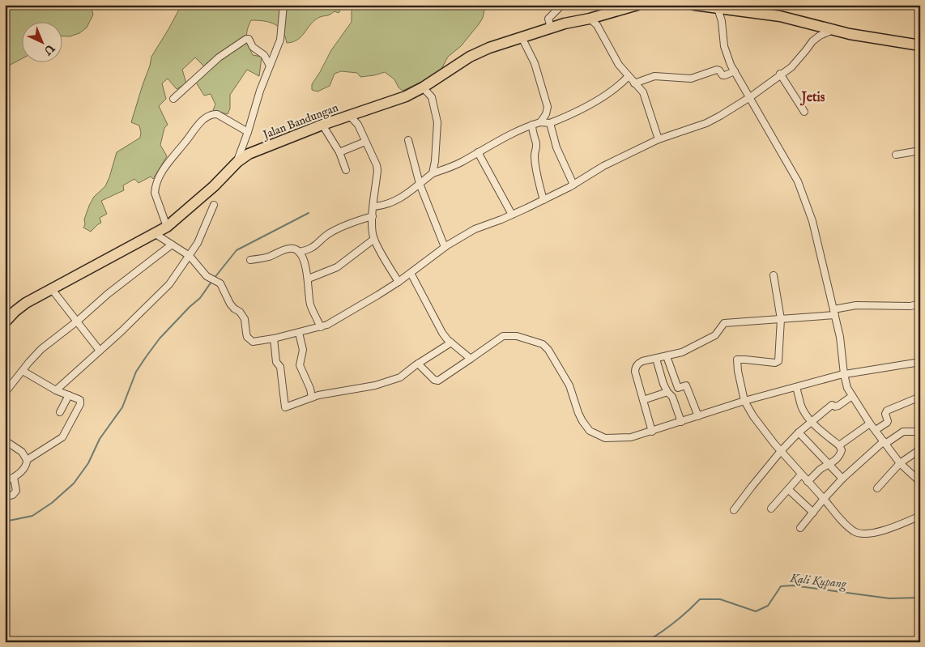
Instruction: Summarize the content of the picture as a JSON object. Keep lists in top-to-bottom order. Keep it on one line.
{"streets":{"main road":["Jalan Bandungan"]},"districts":["Jetis"],"water":["Kali Kupang"],"north":"bottom right"}
